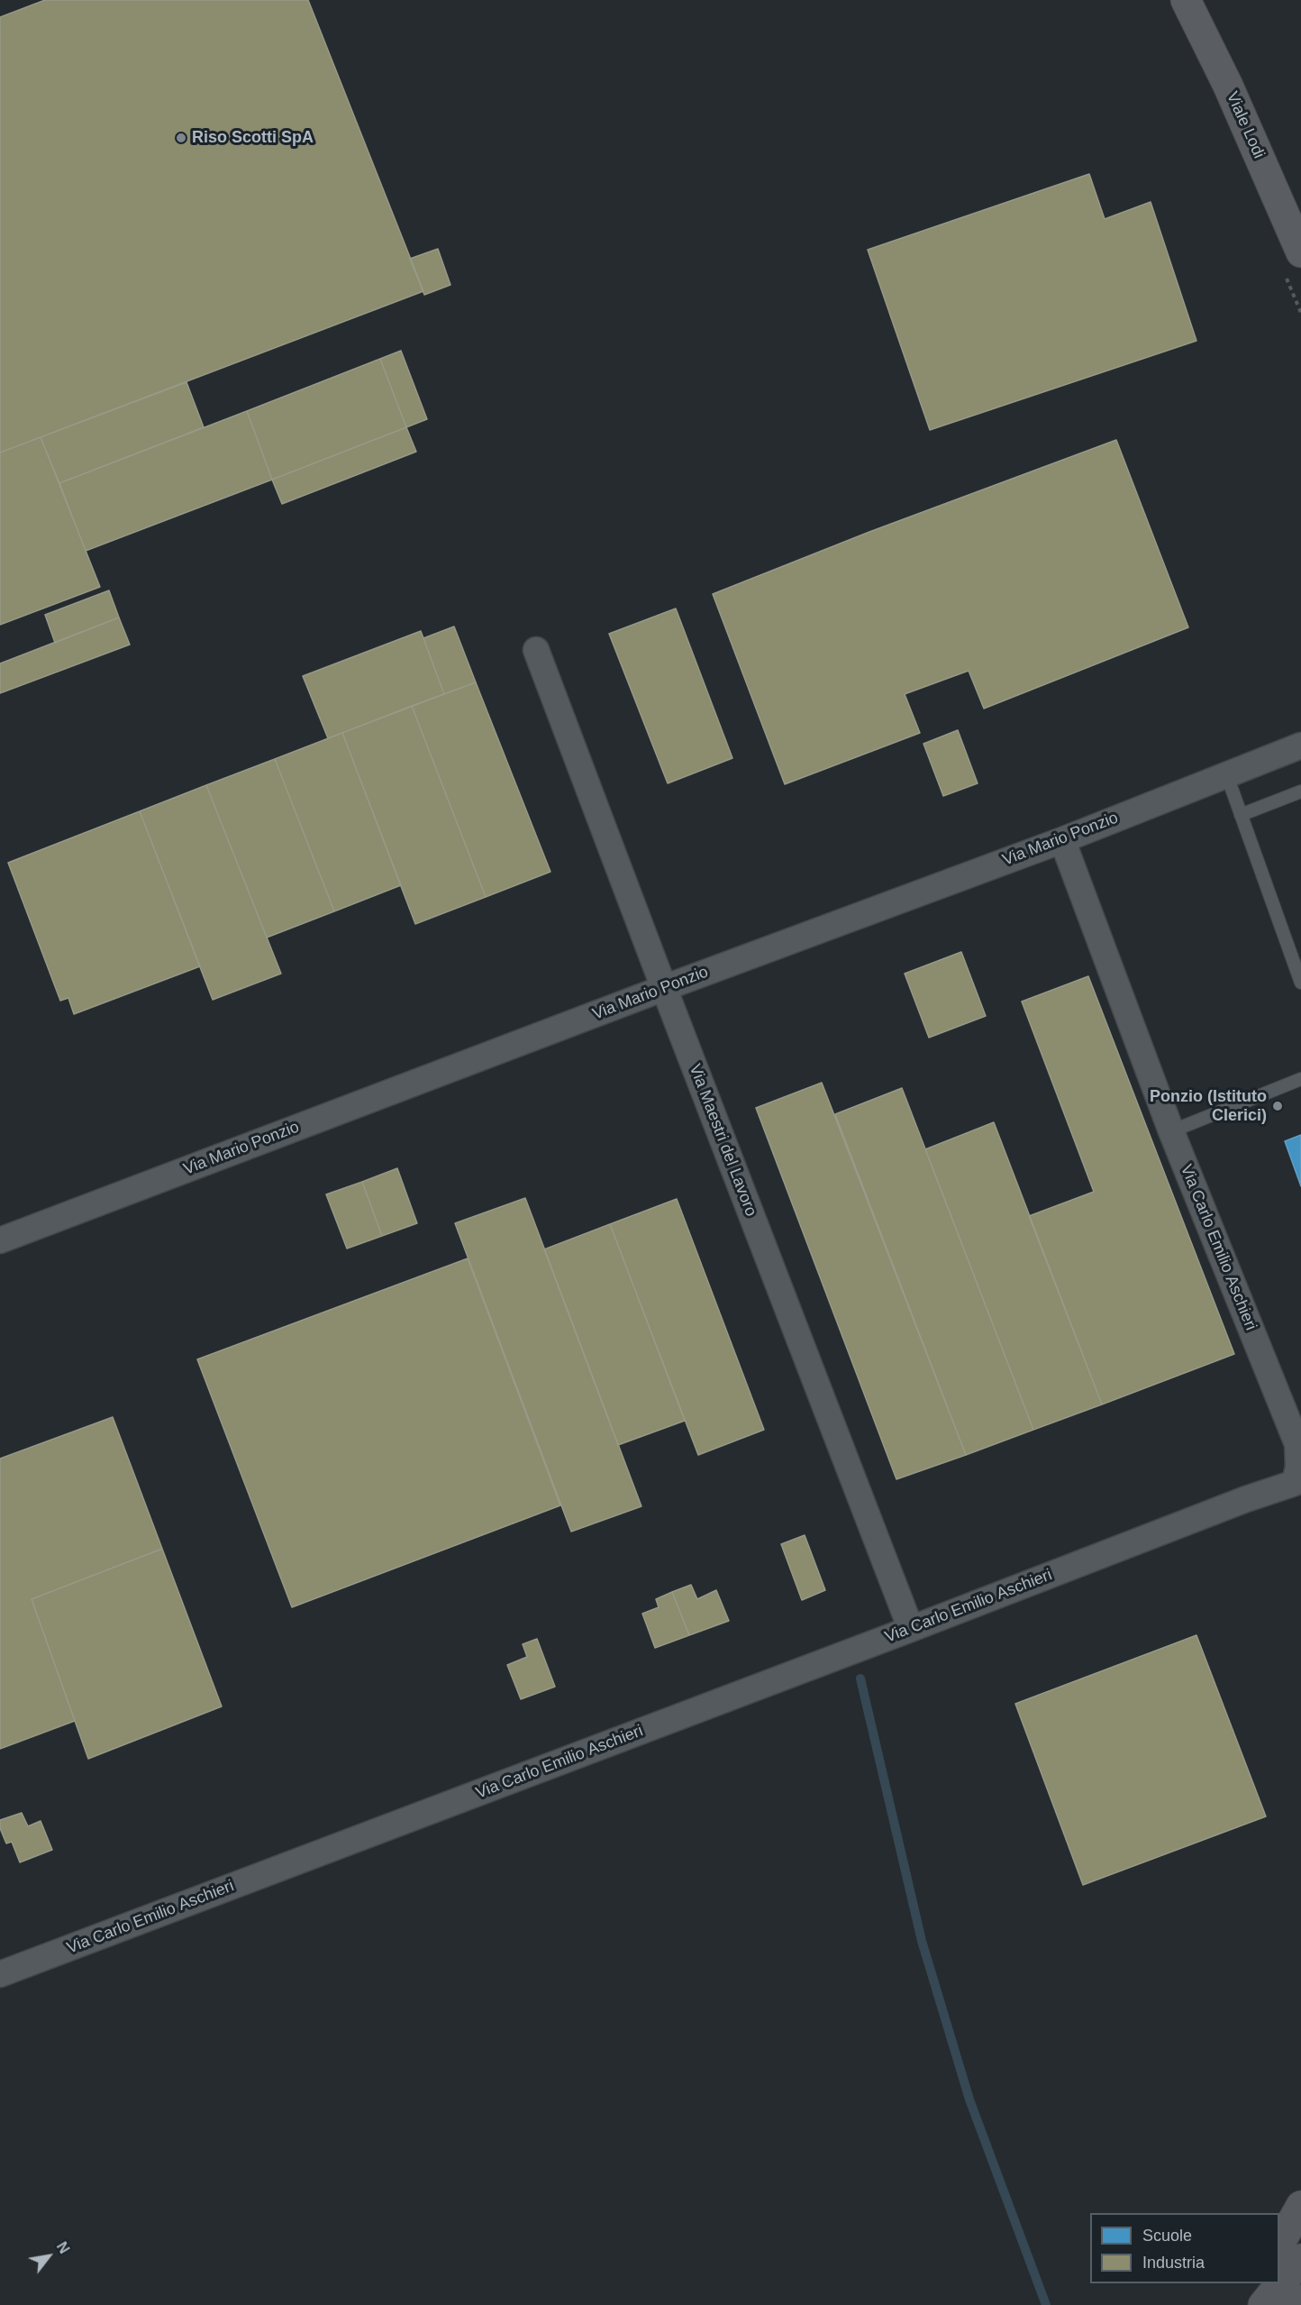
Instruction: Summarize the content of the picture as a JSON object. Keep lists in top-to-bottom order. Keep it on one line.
{"streets":{"street":["Viale Lodi","Via Mario Ponzio","Via Maestri del Lavoro","Via Carlo Emilio Aschieri"]},"crossings":[["Via Mario Ponzio","Via Maestri del Lavoro"],["Via Mario Ponzio","Via Carlo Emilio Aschieri"],["Via Maestri del Lavoro","Via Carlo Emilio Aschieri"]],"places":["Riso Scotti SpA","Ponzio (Istituto Clerici)"],"legend":["Scuole","Industria"],"north":"top right"}
